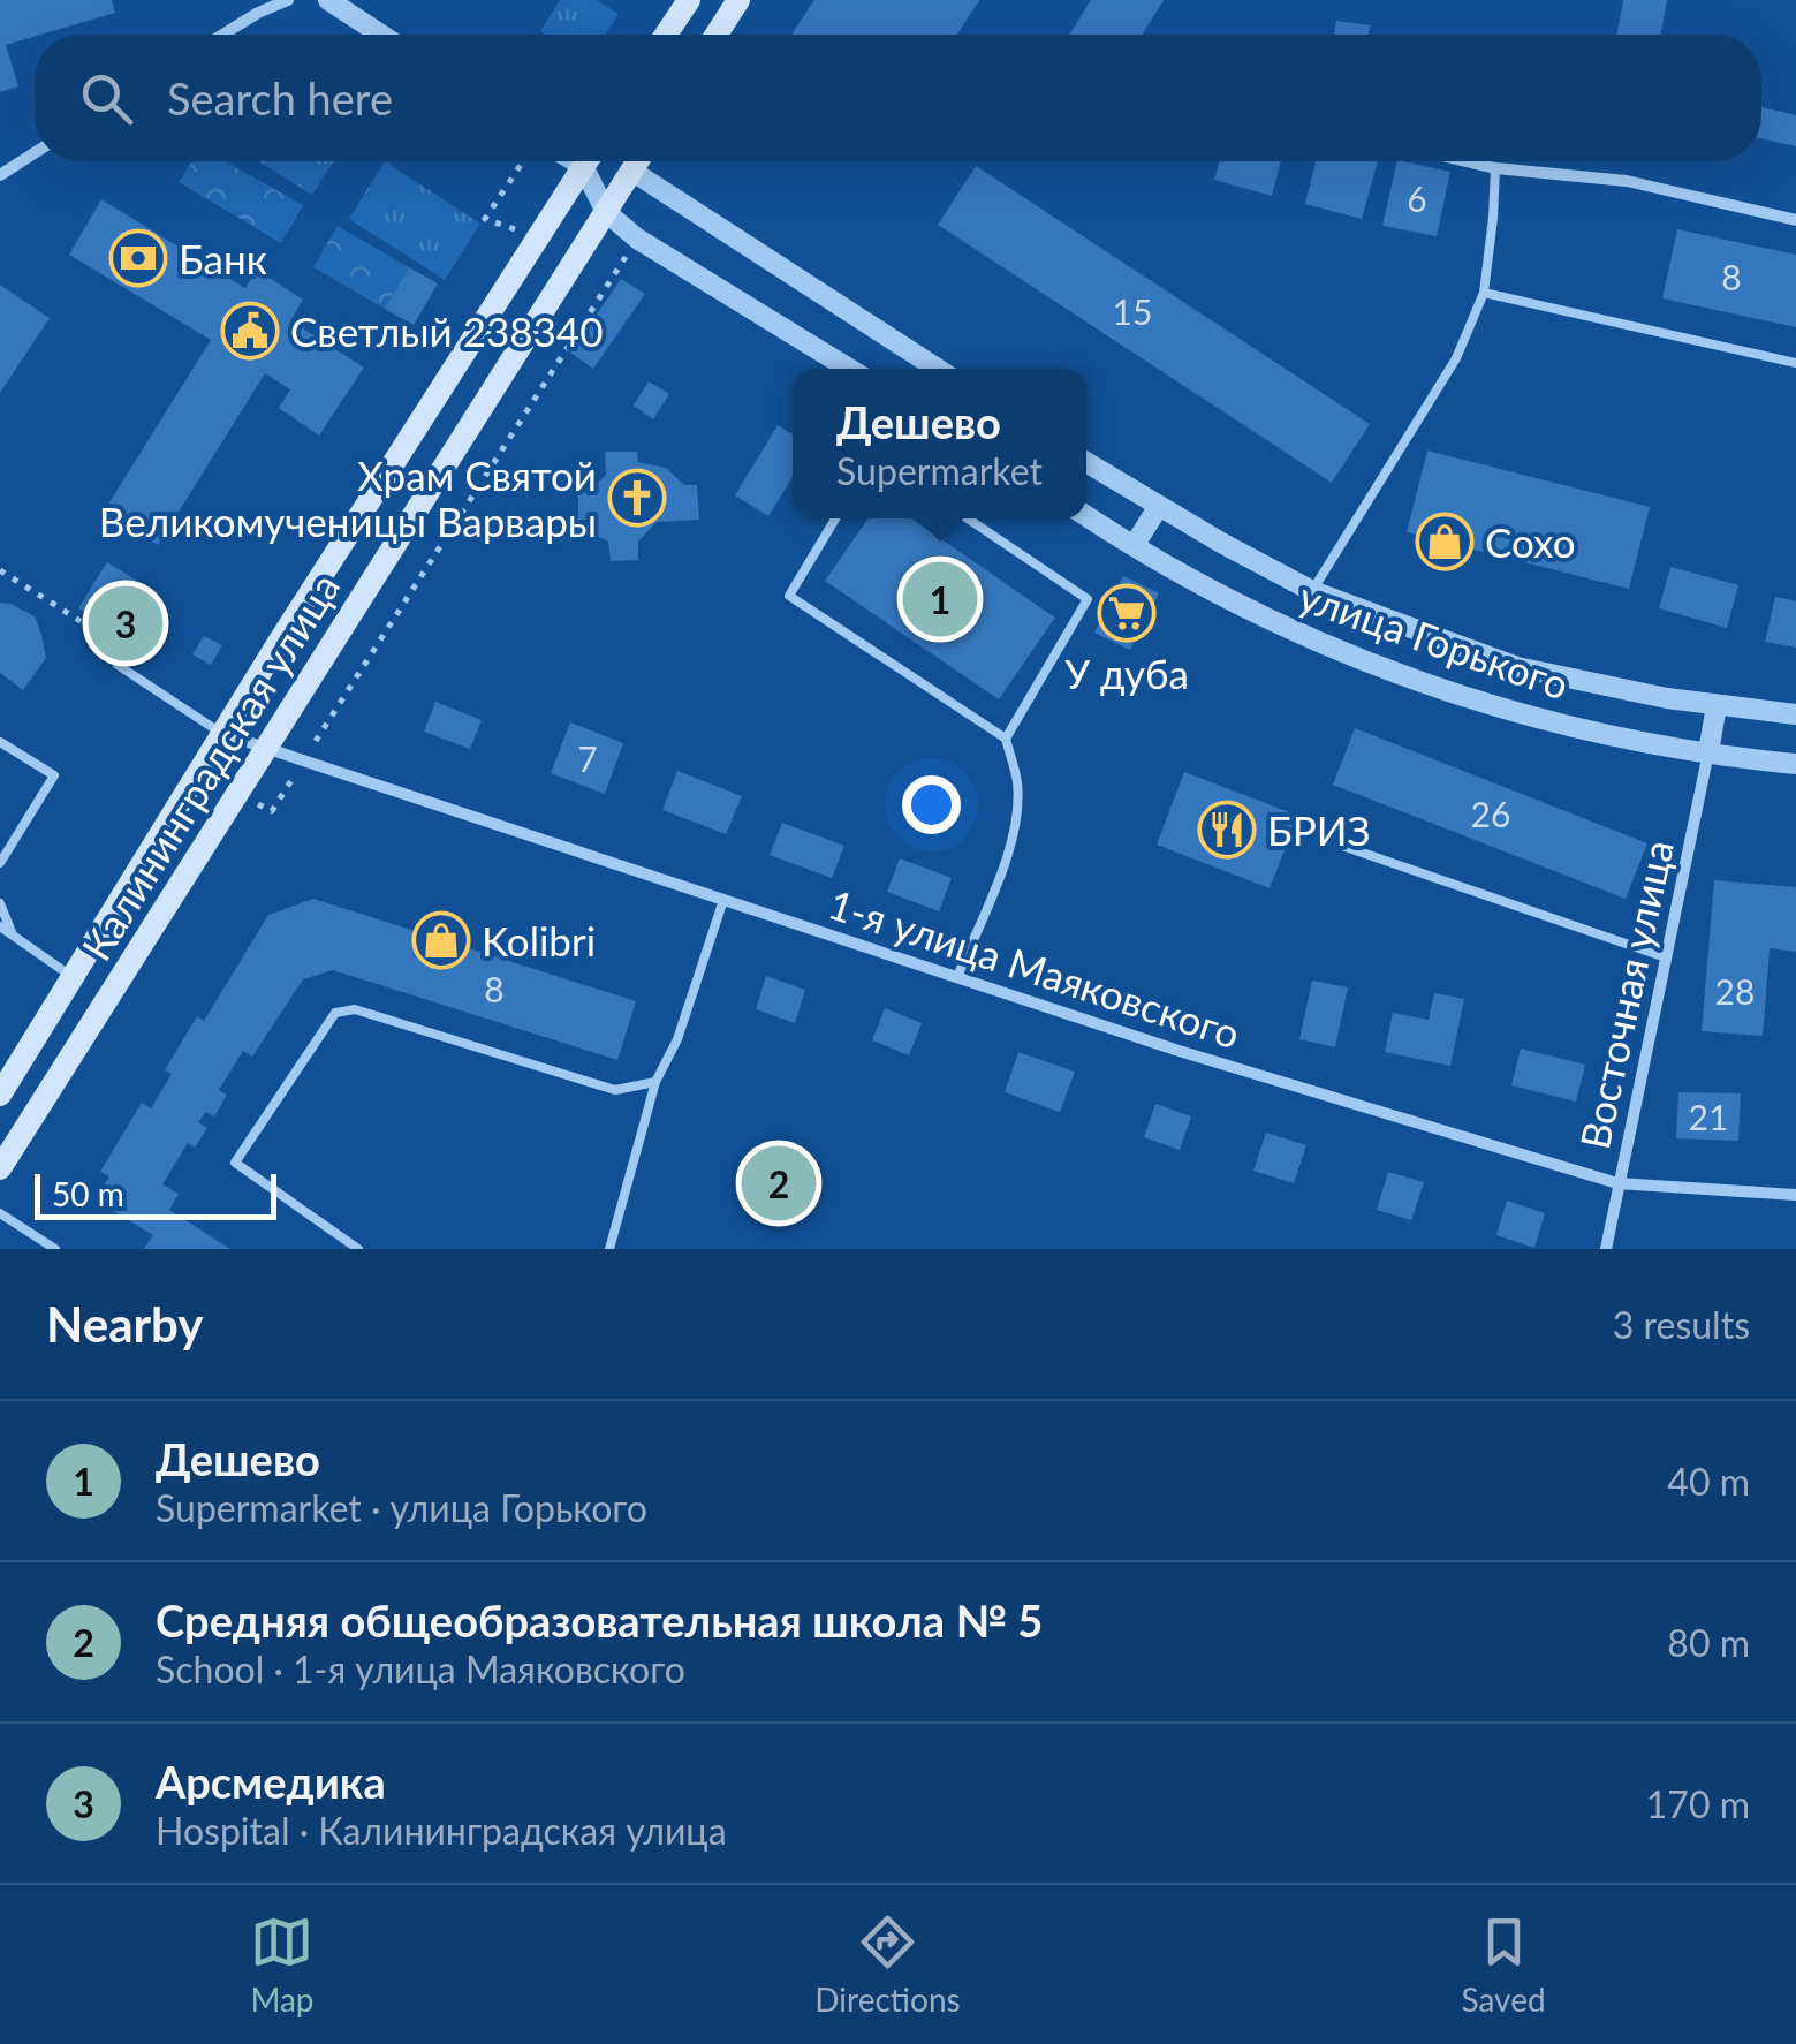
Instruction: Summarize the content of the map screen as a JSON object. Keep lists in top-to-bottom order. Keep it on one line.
{"streets":{"main road":["Калининградская улица"],"street":["улица Горького","1-я улица Маяковского","Восточная улица"]},"crossings":[["улица Горького","Восточная улица"],["Калининградская улица","1-я улица Маяковского"],["1-я улица Маяковского","Восточная улица"]],"places":{"bank":["Банк"],"public building":["Светлый 238340"],"church":["Храм Святой Великомученицы Варвары"],"shop":["Сохо","Kolibri"],"supermarket":["У дуба"],"restaurant":["БРИЗ"]},"house_numbers":["6","8","15","7","26","8","28","21"],"scale_bar":"50 m","page":{"search":"Search here","popup":["Дешево","Supermarket"],"pins":["1","3","2"],"scale":"50 m","heading":["Nearby","3 results"],"list":[{"mark":"1","name":"Дешево","note":"Supermarket · улица Горького","value":"40 m"},{"mark":"2","name":"Средняя общеобразовательная школа № 5","note":"School · 1-я улица Маяковского","value":"80 m"},{"mark":"3","name":"Арсмедика","note":"Hospital · Калининградская улица","value":"170 m"}],"nav":["Map","Directions","Saved"]}}
